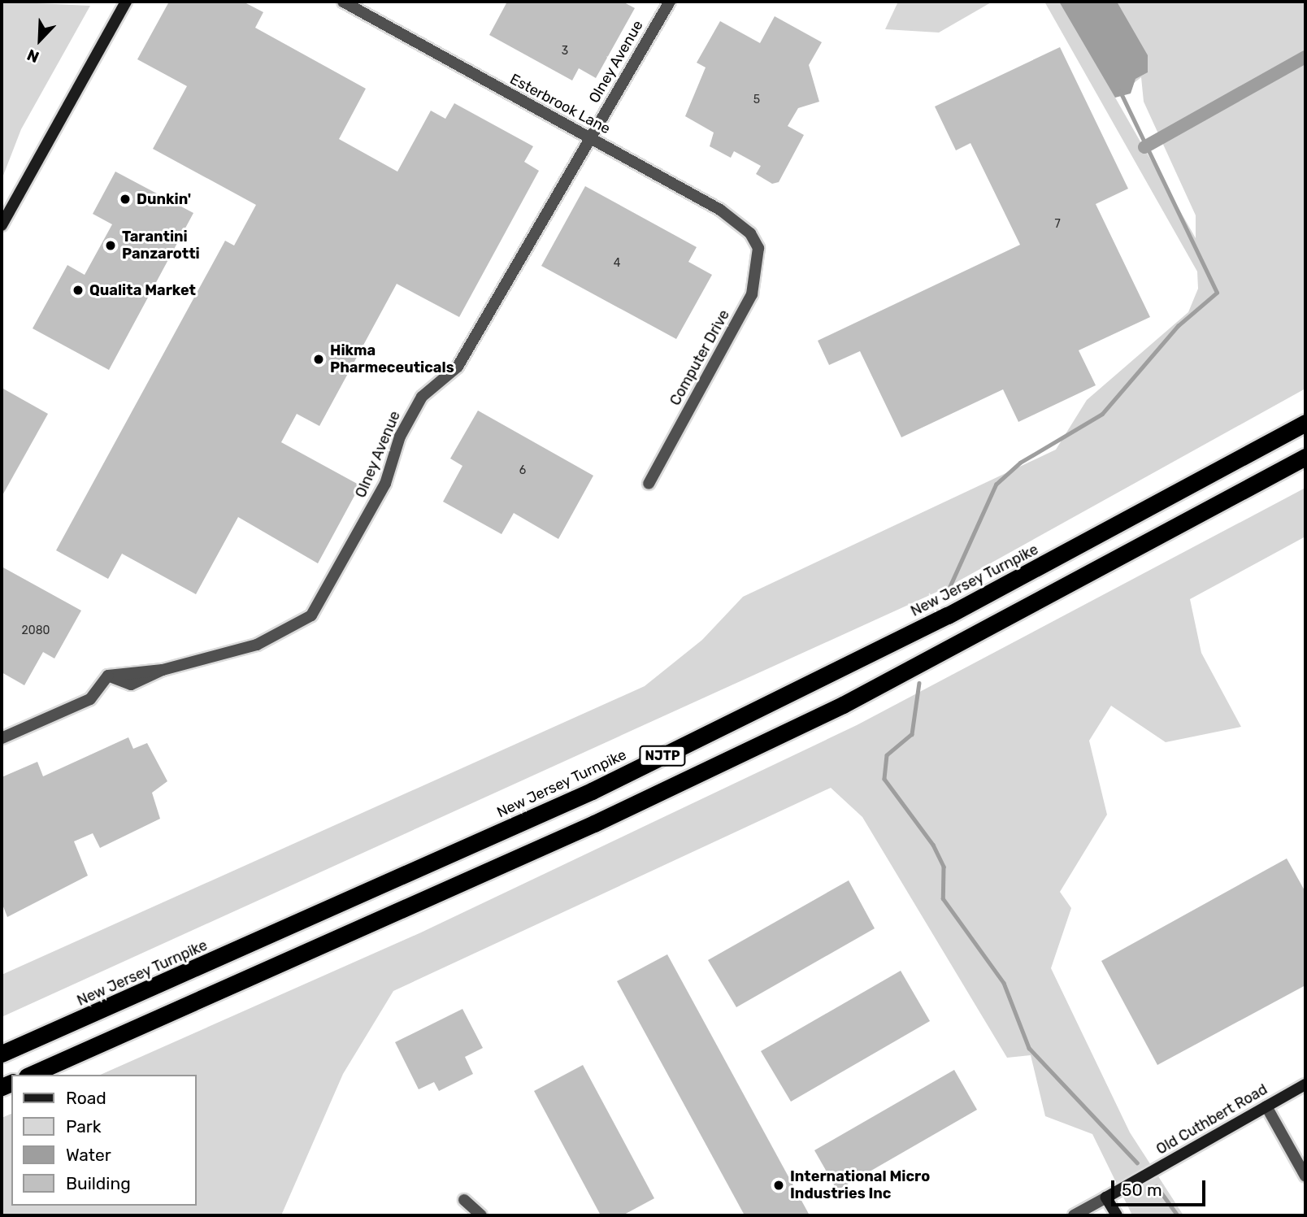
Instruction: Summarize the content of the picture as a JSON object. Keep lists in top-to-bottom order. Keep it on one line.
{"streets":{"highway":["New Jersey Turnpike","NJTP"],"main road":["Old Cuthbert Road"],"street":["Olney Avenue","Esterbrook Lane","Computer Drive"]},"crossings":[["Olney Avenue","Esterbrook Lane"],["Esterbrook Lane","Computer Drive"]],"places":["Dunkin'","Tarantini Panzarotti","Qualita Market","Hikma Pharmeceuticals","International Micro Industries Inc"],"house_numbers":["3","5","7","4","6","2080"],"legend":["Road","Park","Water","Building"],"scale_bar":"50 m","north":"bottom left"}
